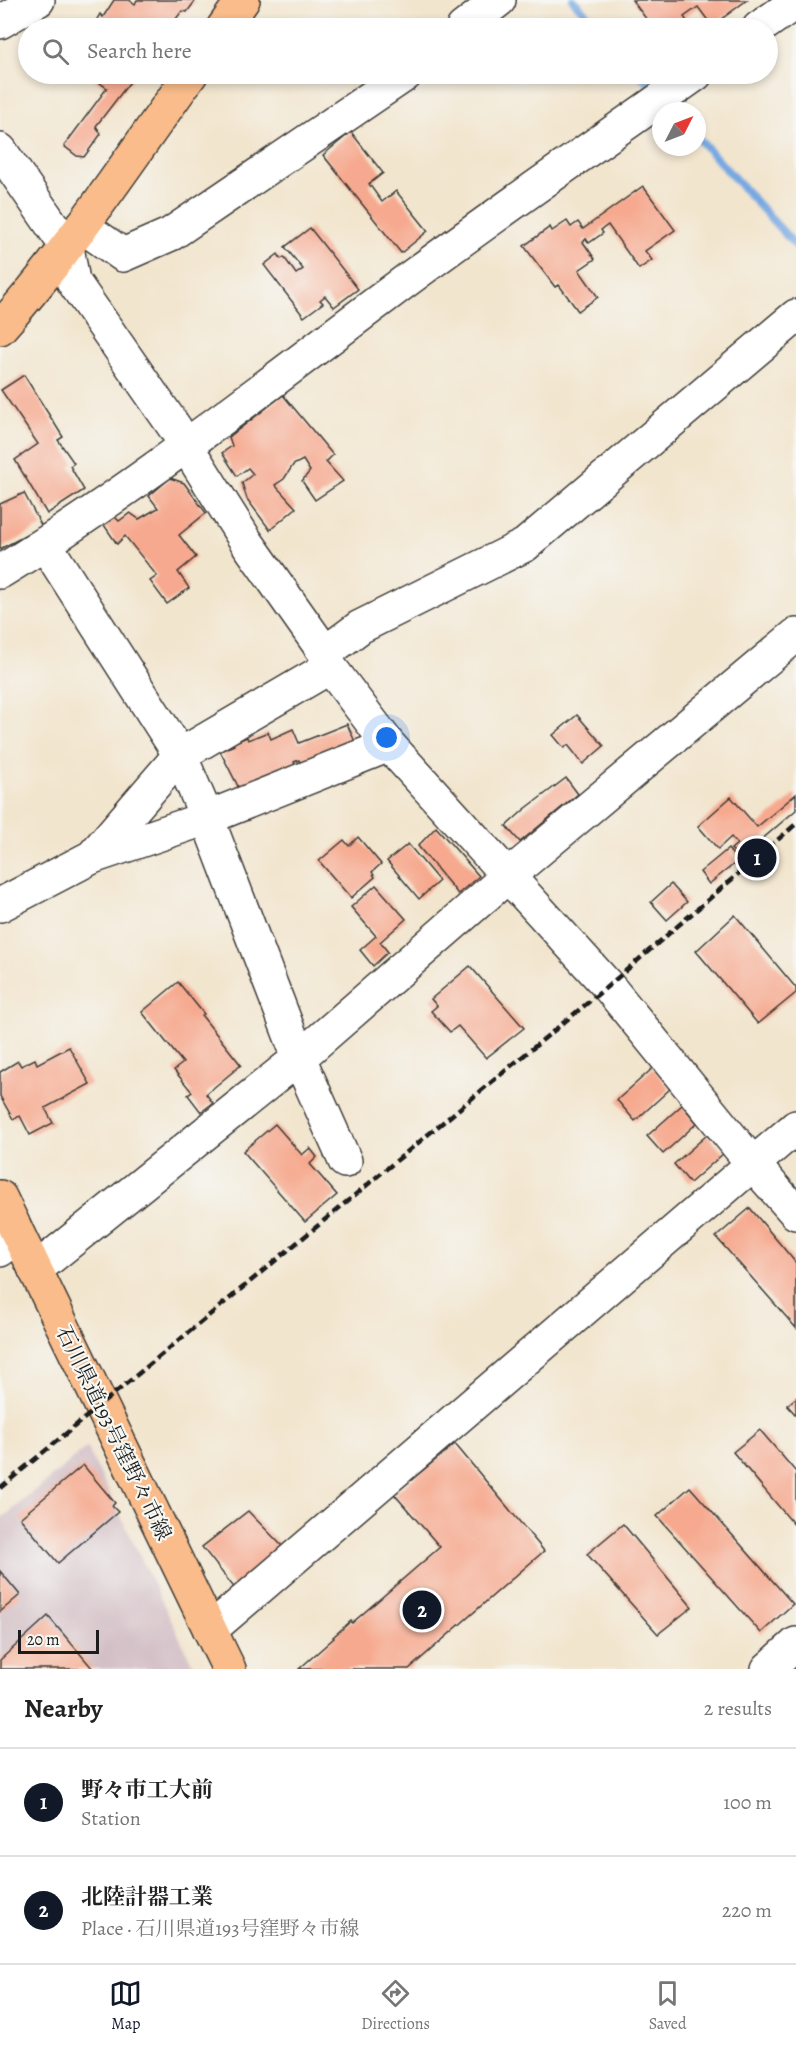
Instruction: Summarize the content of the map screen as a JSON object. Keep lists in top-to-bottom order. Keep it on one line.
{"streets":{"main road":["石川県道193号窪野々市線"]},"scale_bar":"20 m","north":"top right","page":{"search":"Search here","pins":["1","2"],"scale":"20 m","heading":["Nearby","2 results"],"list":[{"mark":"1","name":"野々市工大前","note":"Station","value":"100 m"},{"mark":"2","name":"北陸計器工業","note":"Place · 石川県道193号窪野々市線","value":"220 m"}],"nav":["Map","Directions","Saved"]}}
